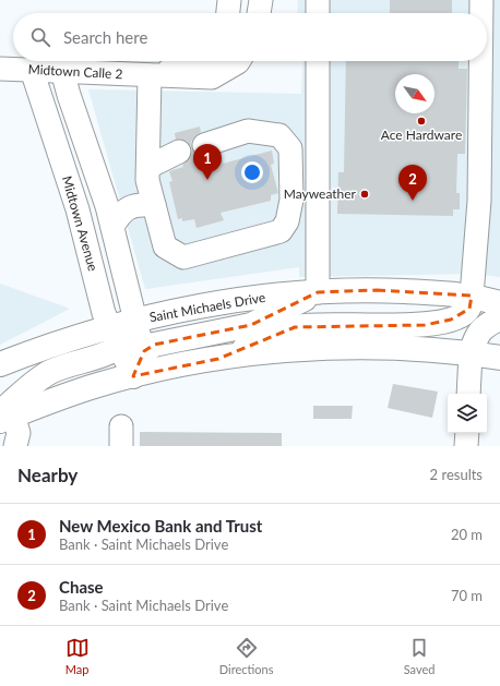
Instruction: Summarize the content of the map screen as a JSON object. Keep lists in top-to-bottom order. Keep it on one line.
{"streets":{"main road":["Saint Michaels Drive"],"street":["Midtown Calle 2","Midtown Avenue"]},"crossings":[["Midtown Calle 2","Midtown Avenue"],["Midtown Avenue","Saint Michaels Drive"]],"places":["Ace Hardware","Mayweather"],"north":"bottom right","page":{"search":"Search here","pins":["1","2"],"heading":["Nearby","2 results"],"list":[{"mark":"1","name":"New Mexico Bank and Trust","note":"Bank · Saint Michaels Drive","value":"20 m"},{"mark":"2","name":"Chase","note":"Bank · Saint Michaels Drive","value":"70 m"}],"nav":["Map","Directions","Saved"]}}
